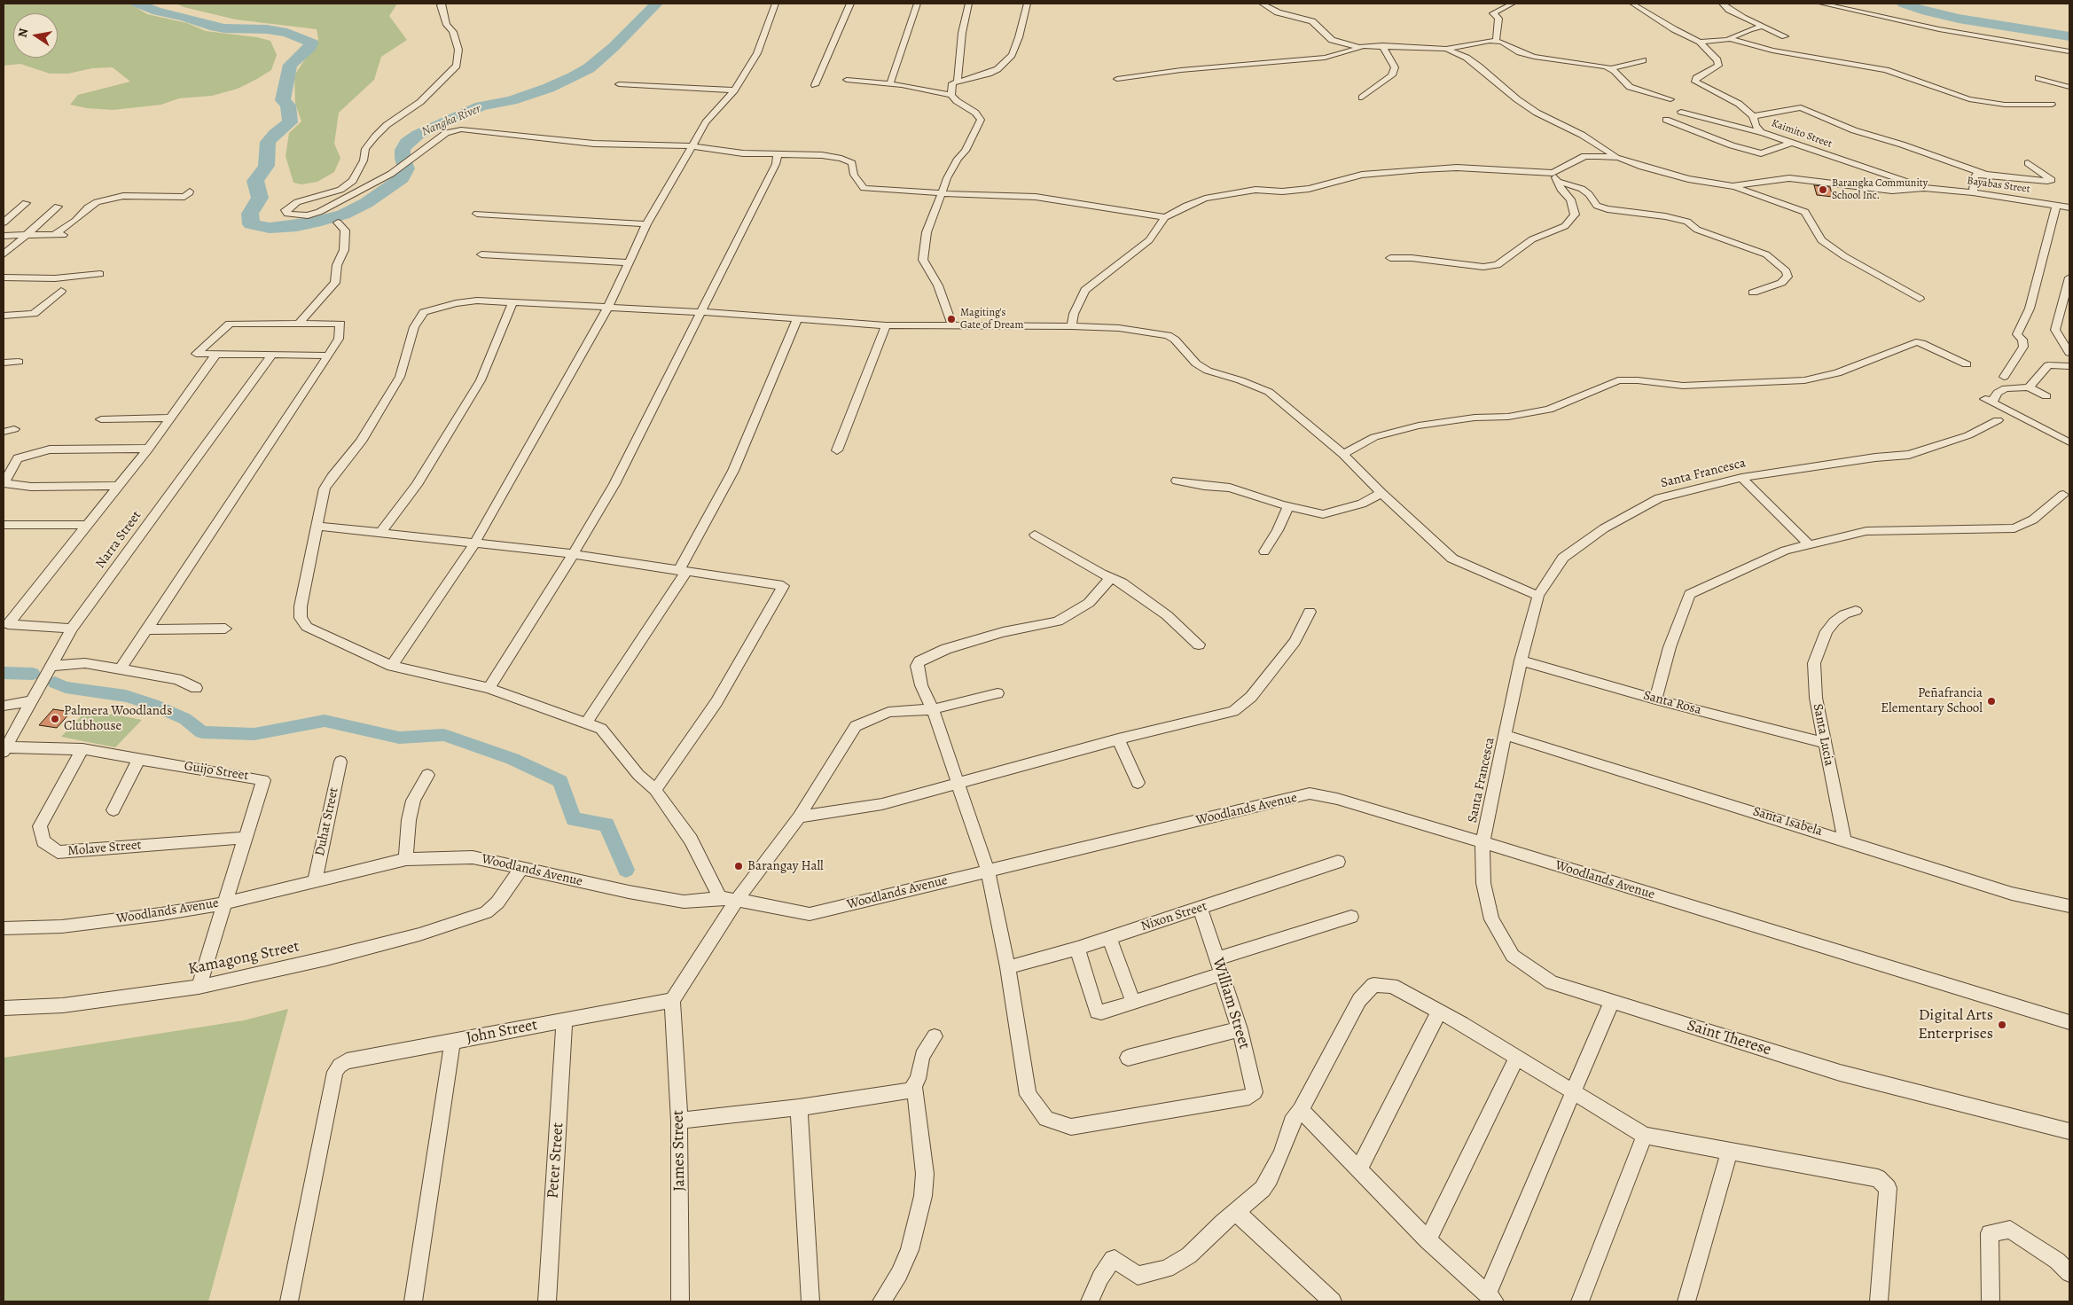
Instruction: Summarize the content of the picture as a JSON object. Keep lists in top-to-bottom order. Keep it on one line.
{"streets":{"street":["Kaimito Street","Bayabas Street","Santa Francesca","Narra Street","Santa Rosa","Santa Lucia","Guijo Street","Woodlands Avenue","Duhat Street","Santa Isabela","Molave Street","Nixon Street","Kamagong Street","William Street","John Street","Saint Therese","James Street","Peter Street"]},"crossings":[["Kaimito Street","Bayabas Street"],["Santa Francesca","Santa Rosa"],["Santa Francesca","Woodlands Avenue"],["Santa Francesca","Santa Isabela"],["Santa Francesca","Saint Therese"],["Narra Street","Guijo Street"],["Santa Rosa","Santa Lucia"],["Santa Lucia","Santa Isabela"],["Guijo Street","Woodlands Avenue"],["Guijo Street","Molave Street"],["Guijo Street","Kamagong Street"],["Woodlands Avenue","Duhat Street"],["Woodlands Avenue","Kamagong Street"],["Woodlands Avenue","Saint Therese"],["Nixon Street","William Street"],["John Street","James Street"],["John Street","Peter Street"]],"water":["Nangka River"],"places":["Barangka Community School Inc.","Magiting's Gate of Dream","Peñafrancia Elementary School","Palmera Woodlands Clubhouse","Barangay Hall","Digital Arts Enterprises"],"north":"left"}
